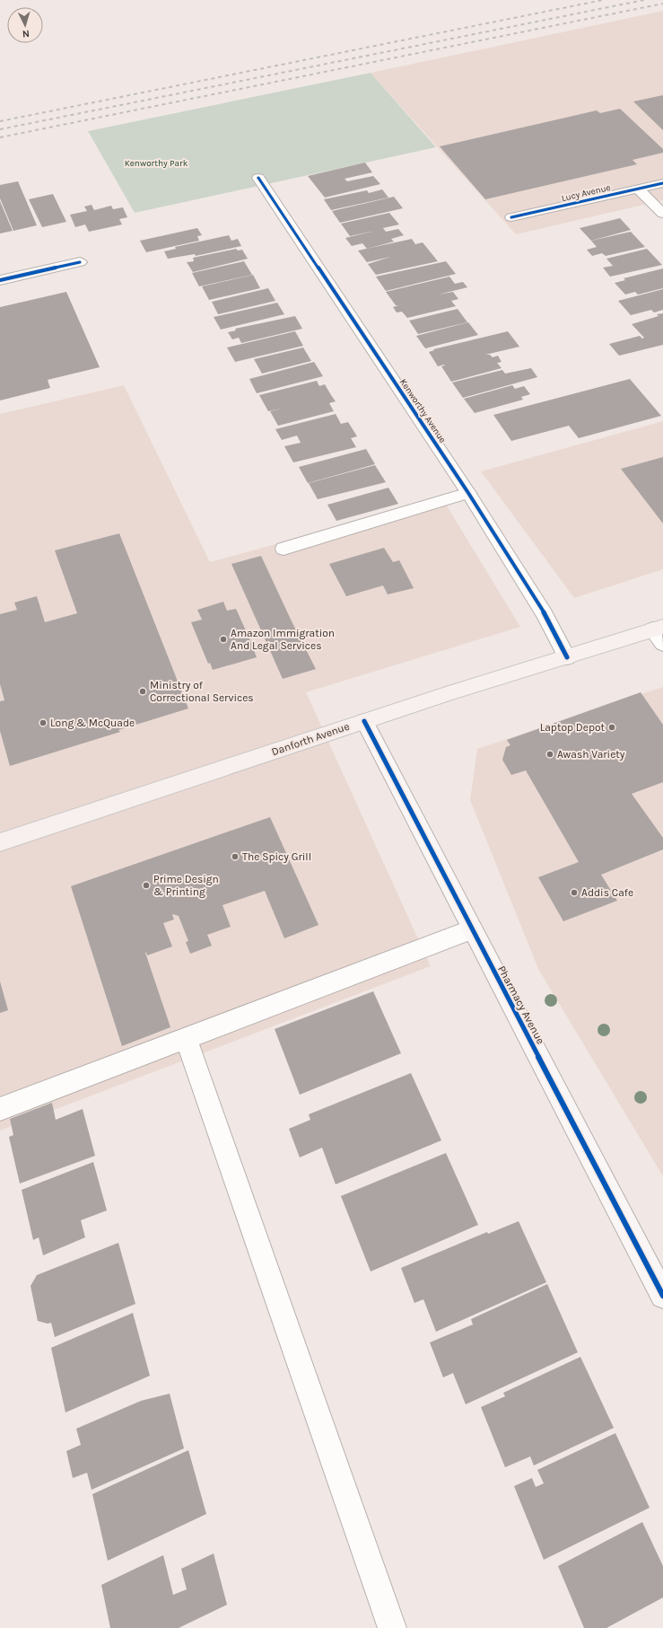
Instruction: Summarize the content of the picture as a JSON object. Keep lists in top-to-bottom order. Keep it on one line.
{"streets":{"main road":["Danforth Avenue"],"street":["Lucy Avenue","Kenworthy Avenue","Pharmacy Avenue"]},"crossings":[["Kenworthy Avenue","Danforth Avenue"],["Danforth Avenue","Pharmacy Avenue"]],"parks":["Kenworthy Park"],"places":["Amazon Immigration And Legal Services","Ministry of Correctional Services","Long & McQuade","Laptop Depot","Awash Variety","The Spicy Grill","Prime Design & Printing","Addis Cafe"],"north":"bottom"}
